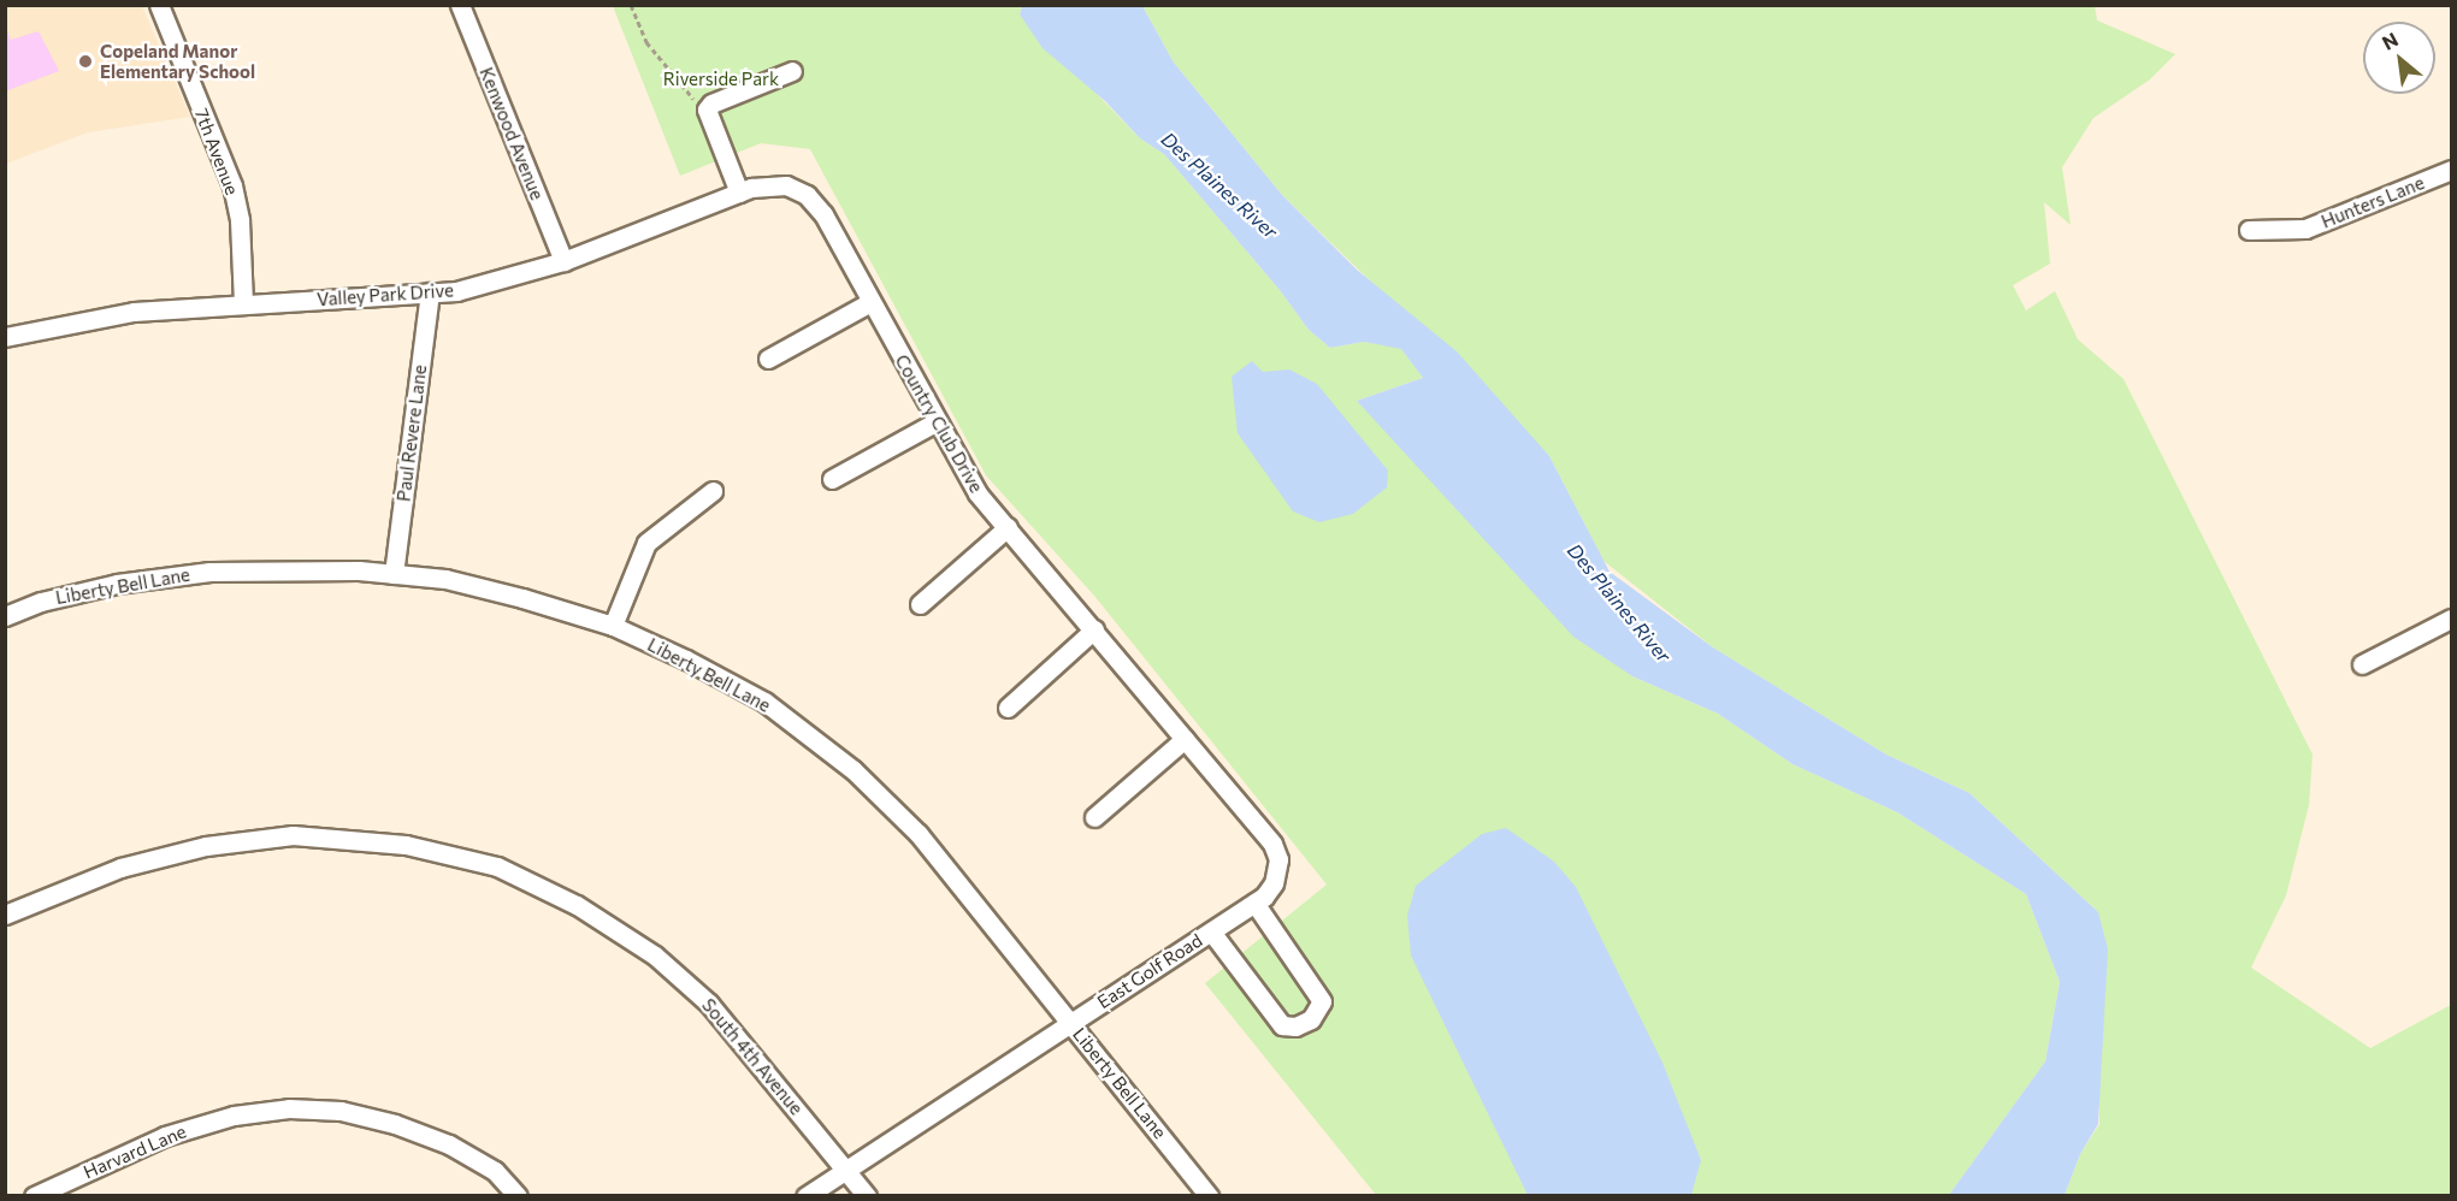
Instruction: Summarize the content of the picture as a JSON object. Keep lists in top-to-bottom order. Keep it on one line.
{"streets":{"street":["Kenwood Avenue","7th Avenue","Hunters Lane","Valley Park Drive","Country Club Drive","Paul Revere Lane","Liberty Bell Lane","East Golf Road","South 4th Avenue","Harvard Lane"]},"crossings":[["Kenwood Avenue","Valley Park Drive"],["7th Avenue","Valley Park Drive"],["Valley Park Drive","Country Club Drive"],["Valley Park Drive","Paul Revere Lane"],["Country Club Drive","East Golf Road"],["Paul Revere Lane","Liberty Bell Lane"],["Liberty Bell Lane","East Golf Road"],["East Golf Road","South 4th Avenue"]],"water":["Des Plaines River"],"parks":["Riverside Park"],"places":["Copeland Manor Elementary School"],"north":"top left"}
